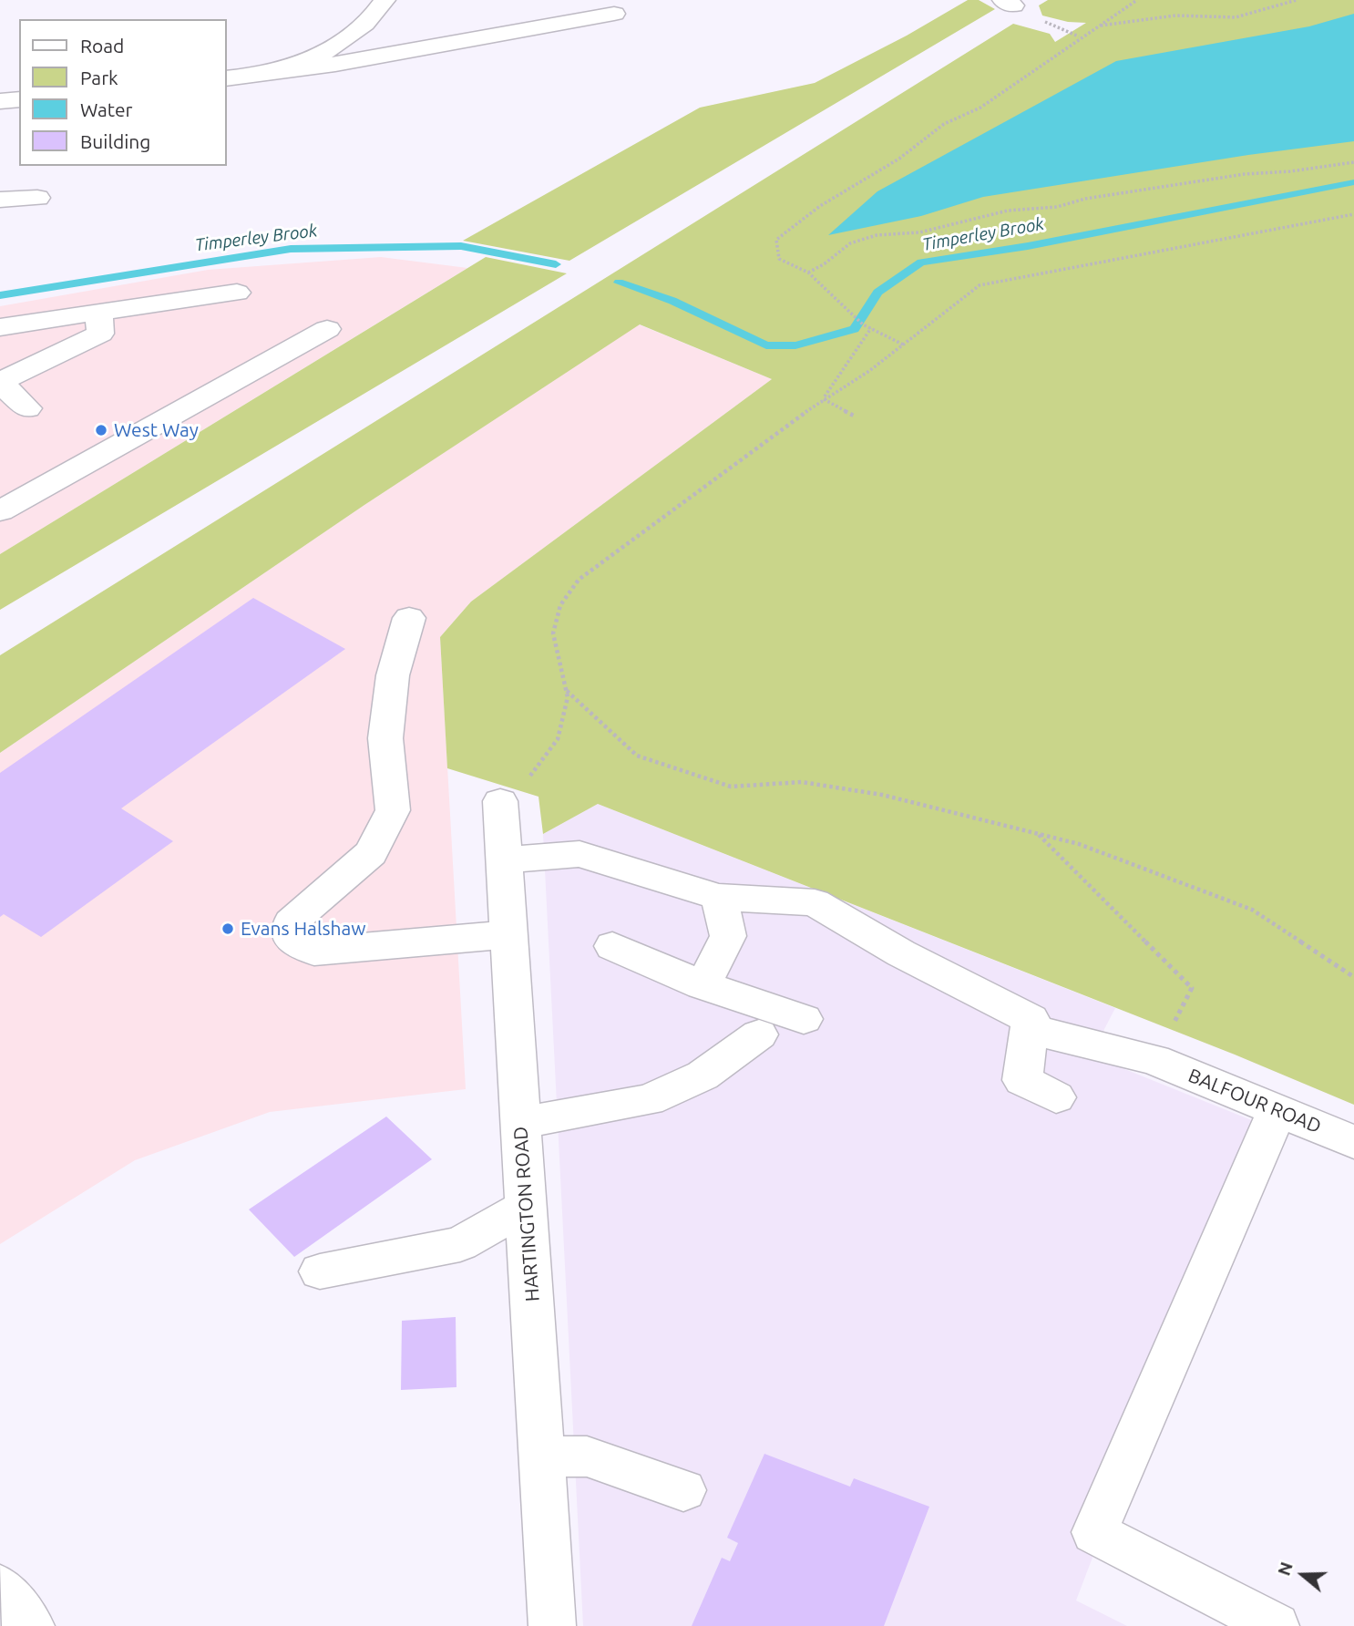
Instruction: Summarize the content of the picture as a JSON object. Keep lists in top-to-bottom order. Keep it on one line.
{"streets":{"main road":["BALFOUR ROAD","HARTINGTON ROAD"]},"water":["Timperley Brook"],"places":["West Way","Evans Halshaw"],"legend":["Road","Park","Water","Building"],"north":"left"}
